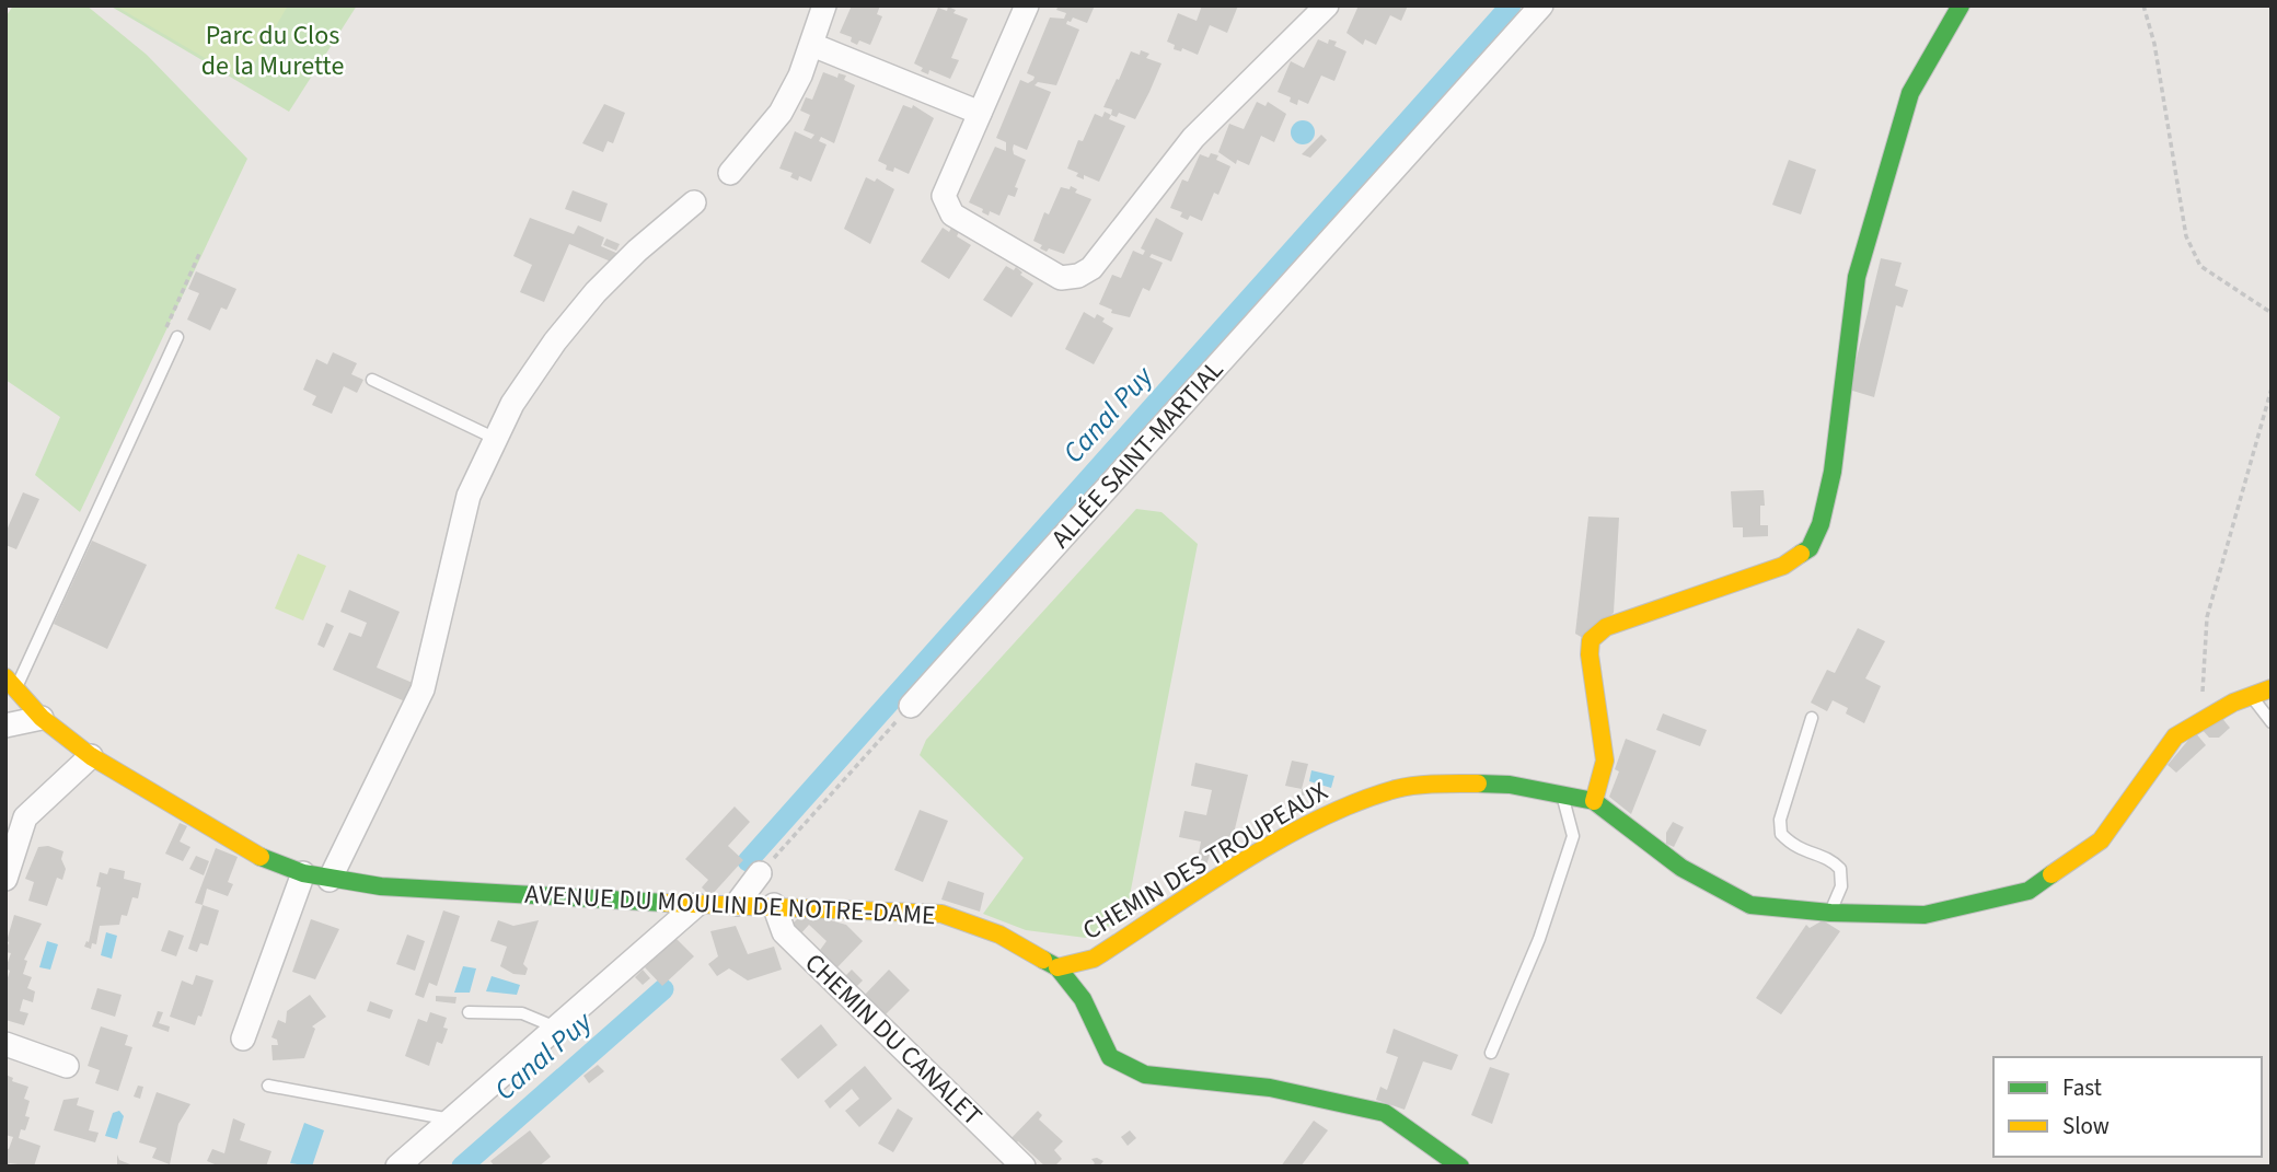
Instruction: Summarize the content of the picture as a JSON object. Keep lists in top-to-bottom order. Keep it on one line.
{"streets":{"street":["ALLÉE SAINT-MARTIAL","CHEMIN DES TROUPEAUX","AVENUE DU MOULIN DE NOTRE-DAME","CHEMIN DU CANALET"]},"crossings":[["CHEMIN DES TROUPEAUX","AVENUE DU MOULIN DE NOTRE-DAME"],["AVENUE DU MOULIN DE NOTRE-DAME","CHEMIN DU CANALET"]],"water":["Canal Puy"],"parks":["Parc du Clos de la Murette"],"legend":["Fast","Slow"]}
